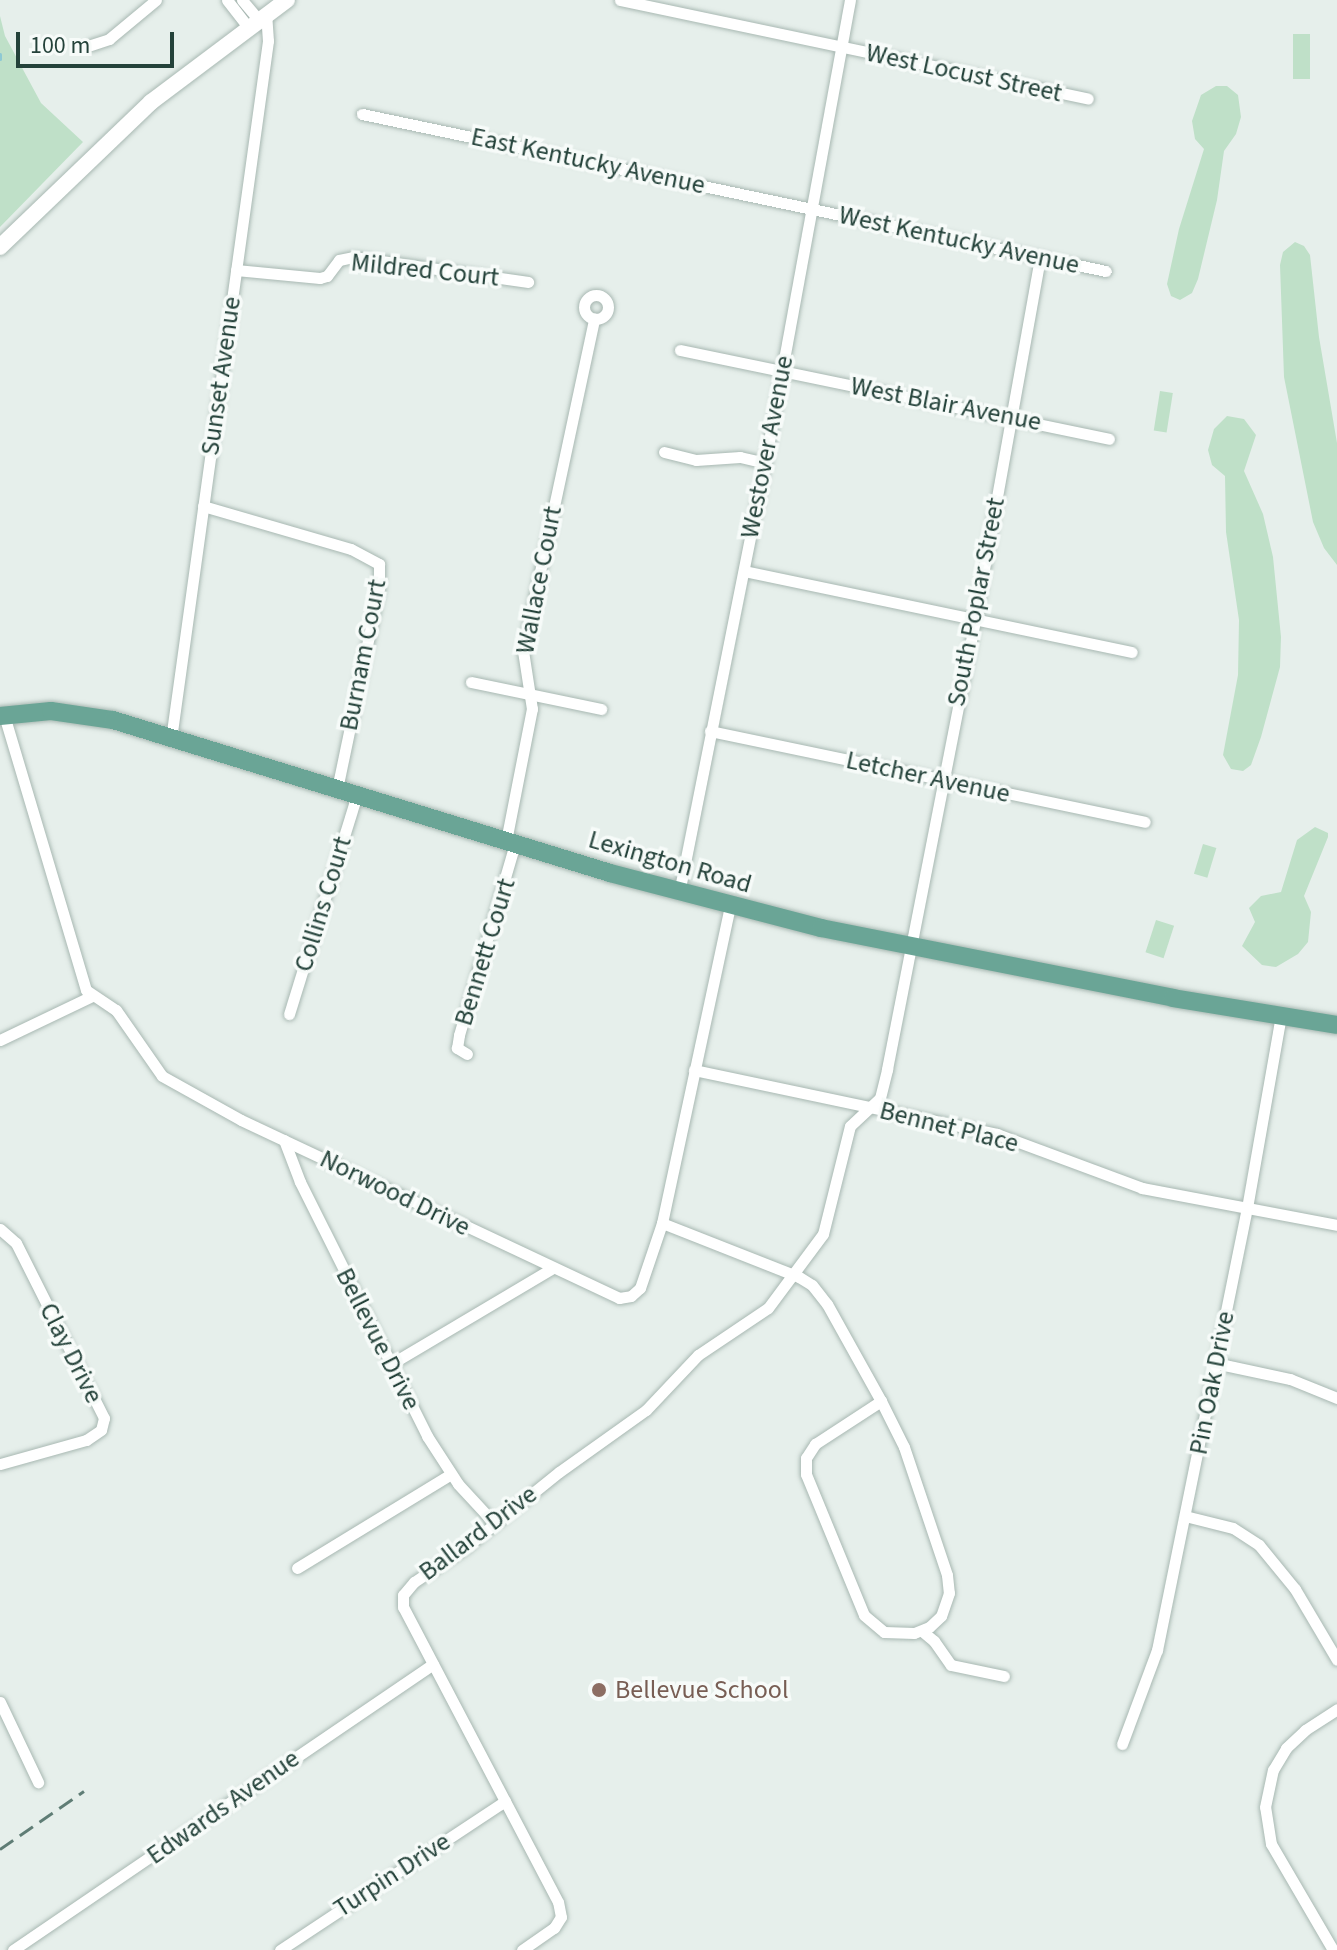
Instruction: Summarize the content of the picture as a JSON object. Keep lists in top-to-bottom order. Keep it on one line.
{"streets":{"main road":["Lexington Road"],"street":["West Locust Street","East Kentucky Avenue","West Kentucky Avenue","Mildred Court","Sunset Avenue","West Blair Avenue","Westover Avenue","Wallace Court","South Poplar Street","Burnam Court","Letcher Avenue","Collins Court","Bennett Court","Bennet Place","Norwood Drive","Bellevue Drive","Clay Drive","Pin Oak Drive","Ballard Drive","Edwards Avenue","Turpin Drive"]},"crossings":[["West Locust Street","Westover Avenue"],["East Kentucky Avenue","West Kentucky Avenue"],["East Kentucky Avenue","Westover Avenue"],["West Kentucky Avenue","Westover Avenue"],["West Kentucky Avenue","South Poplar Street"],["Mildred Court","Sunset Avenue"],["Sunset Avenue","Burnam Court"],["Sunset Avenue","Lexington Road"],["West Blair Avenue","Westover Avenue"],["West Blair Avenue","South Poplar Street"],["Westover Avenue","Letcher Avenue"],["Westover Avenue","Lexington Road"],["Wallace Court","Lexington Road"],["Wallace Court","Bennett Court"],["South Poplar Street","Letcher Avenue"],["South Poplar Street","Lexington Road"],["South Poplar Street","Bennet Place"],["South Poplar Street","Ballard Drive"],["Burnam Court","Lexington Road"],["Lexington Road","Collins Court"],["Lexington Road","Bennett Court"],["Lexington Road","Norwood Drive"],["Lexington Road","Pin Oak Drive"],["Bennet Place","Norwood Drive"],["Bennet Place","Pin Oak Drive"],["Bennet Place","Ballard Drive"],["Norwood Drive","Bellevue Drive"],["Bellevue Drive","Ballard Drive"],["Ballard Drive","Edwards Avenue"],["Ballard Drive","Turpin Drive"]],"places":["Bellevue School"],"scale_bar":"100 m"}
